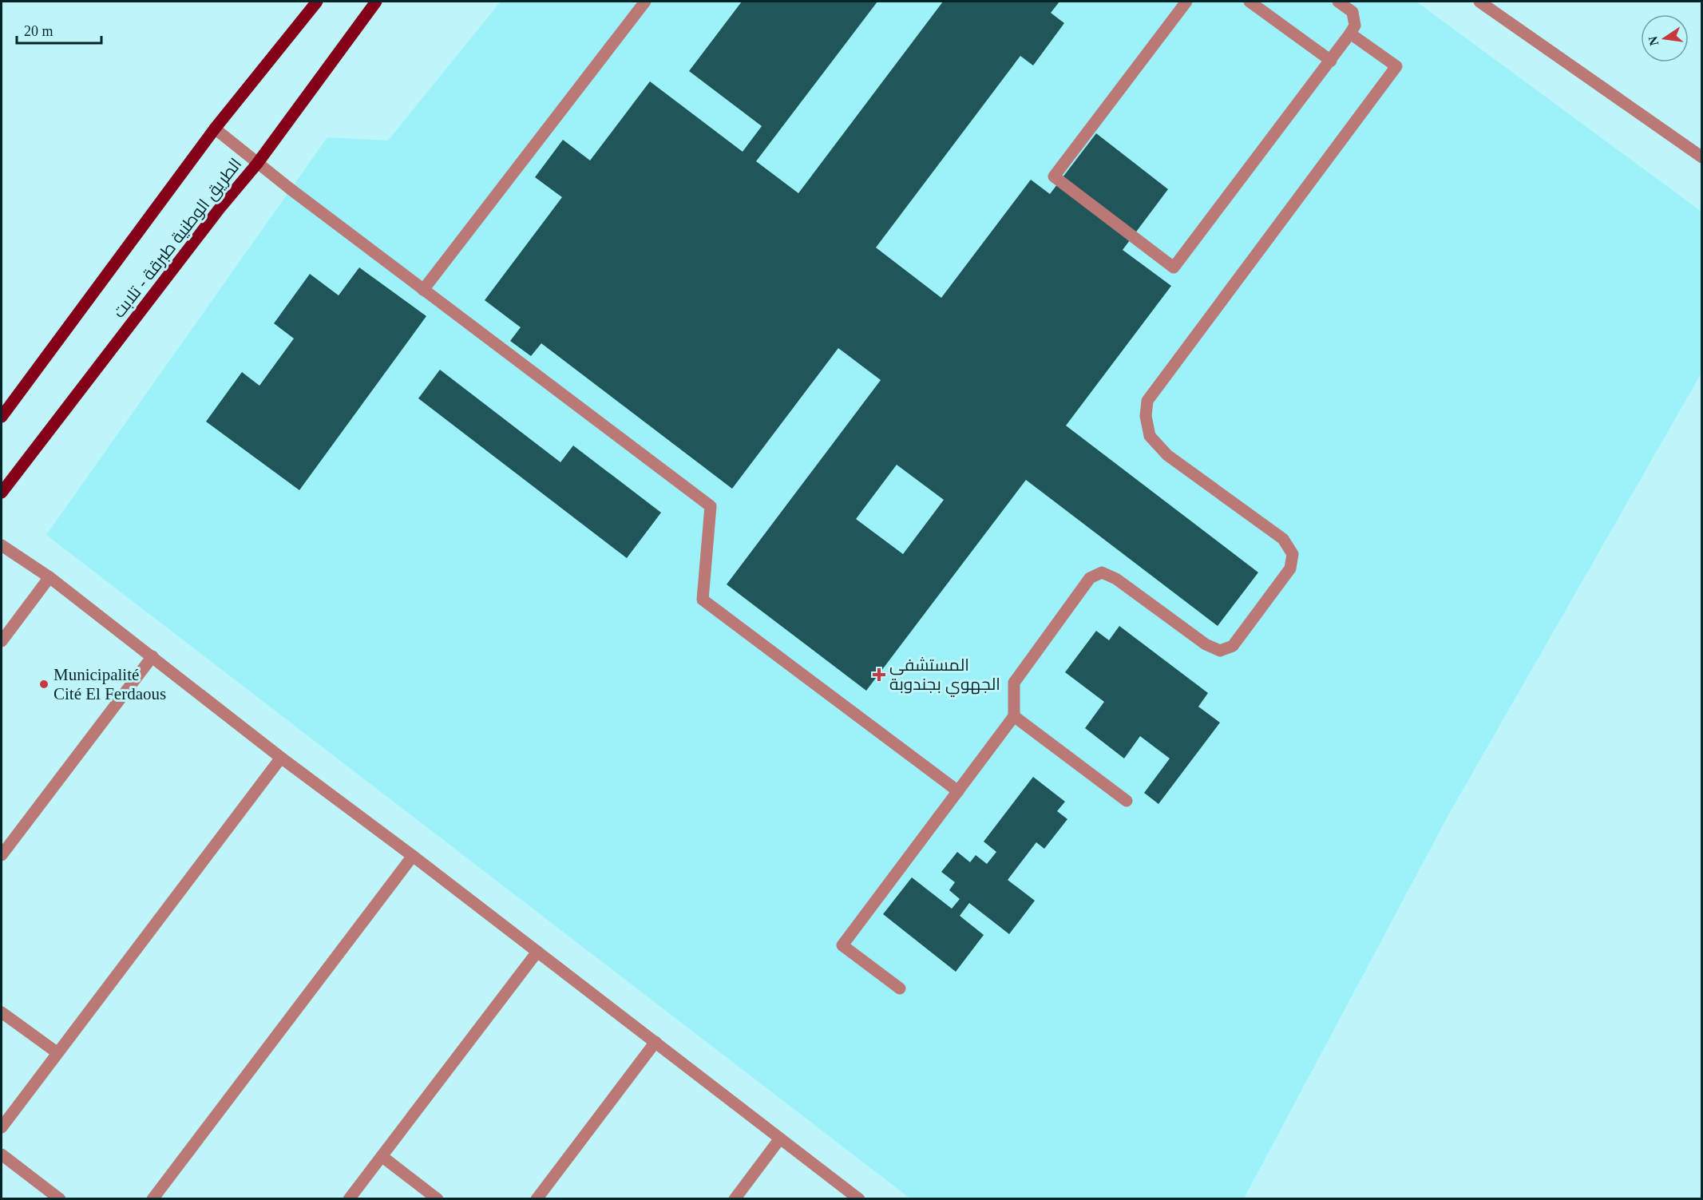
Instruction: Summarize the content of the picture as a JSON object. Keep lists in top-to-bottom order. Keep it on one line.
{"streets":{"main road":["الطريق الوطنية طبرقة - تلابت"]},"places":{"health":["المستشفى الجهوي بجندوبة"],"other":["Municipalité Cité El Ferdaous"]},"scale_bar":"20 m","north":"left"}
